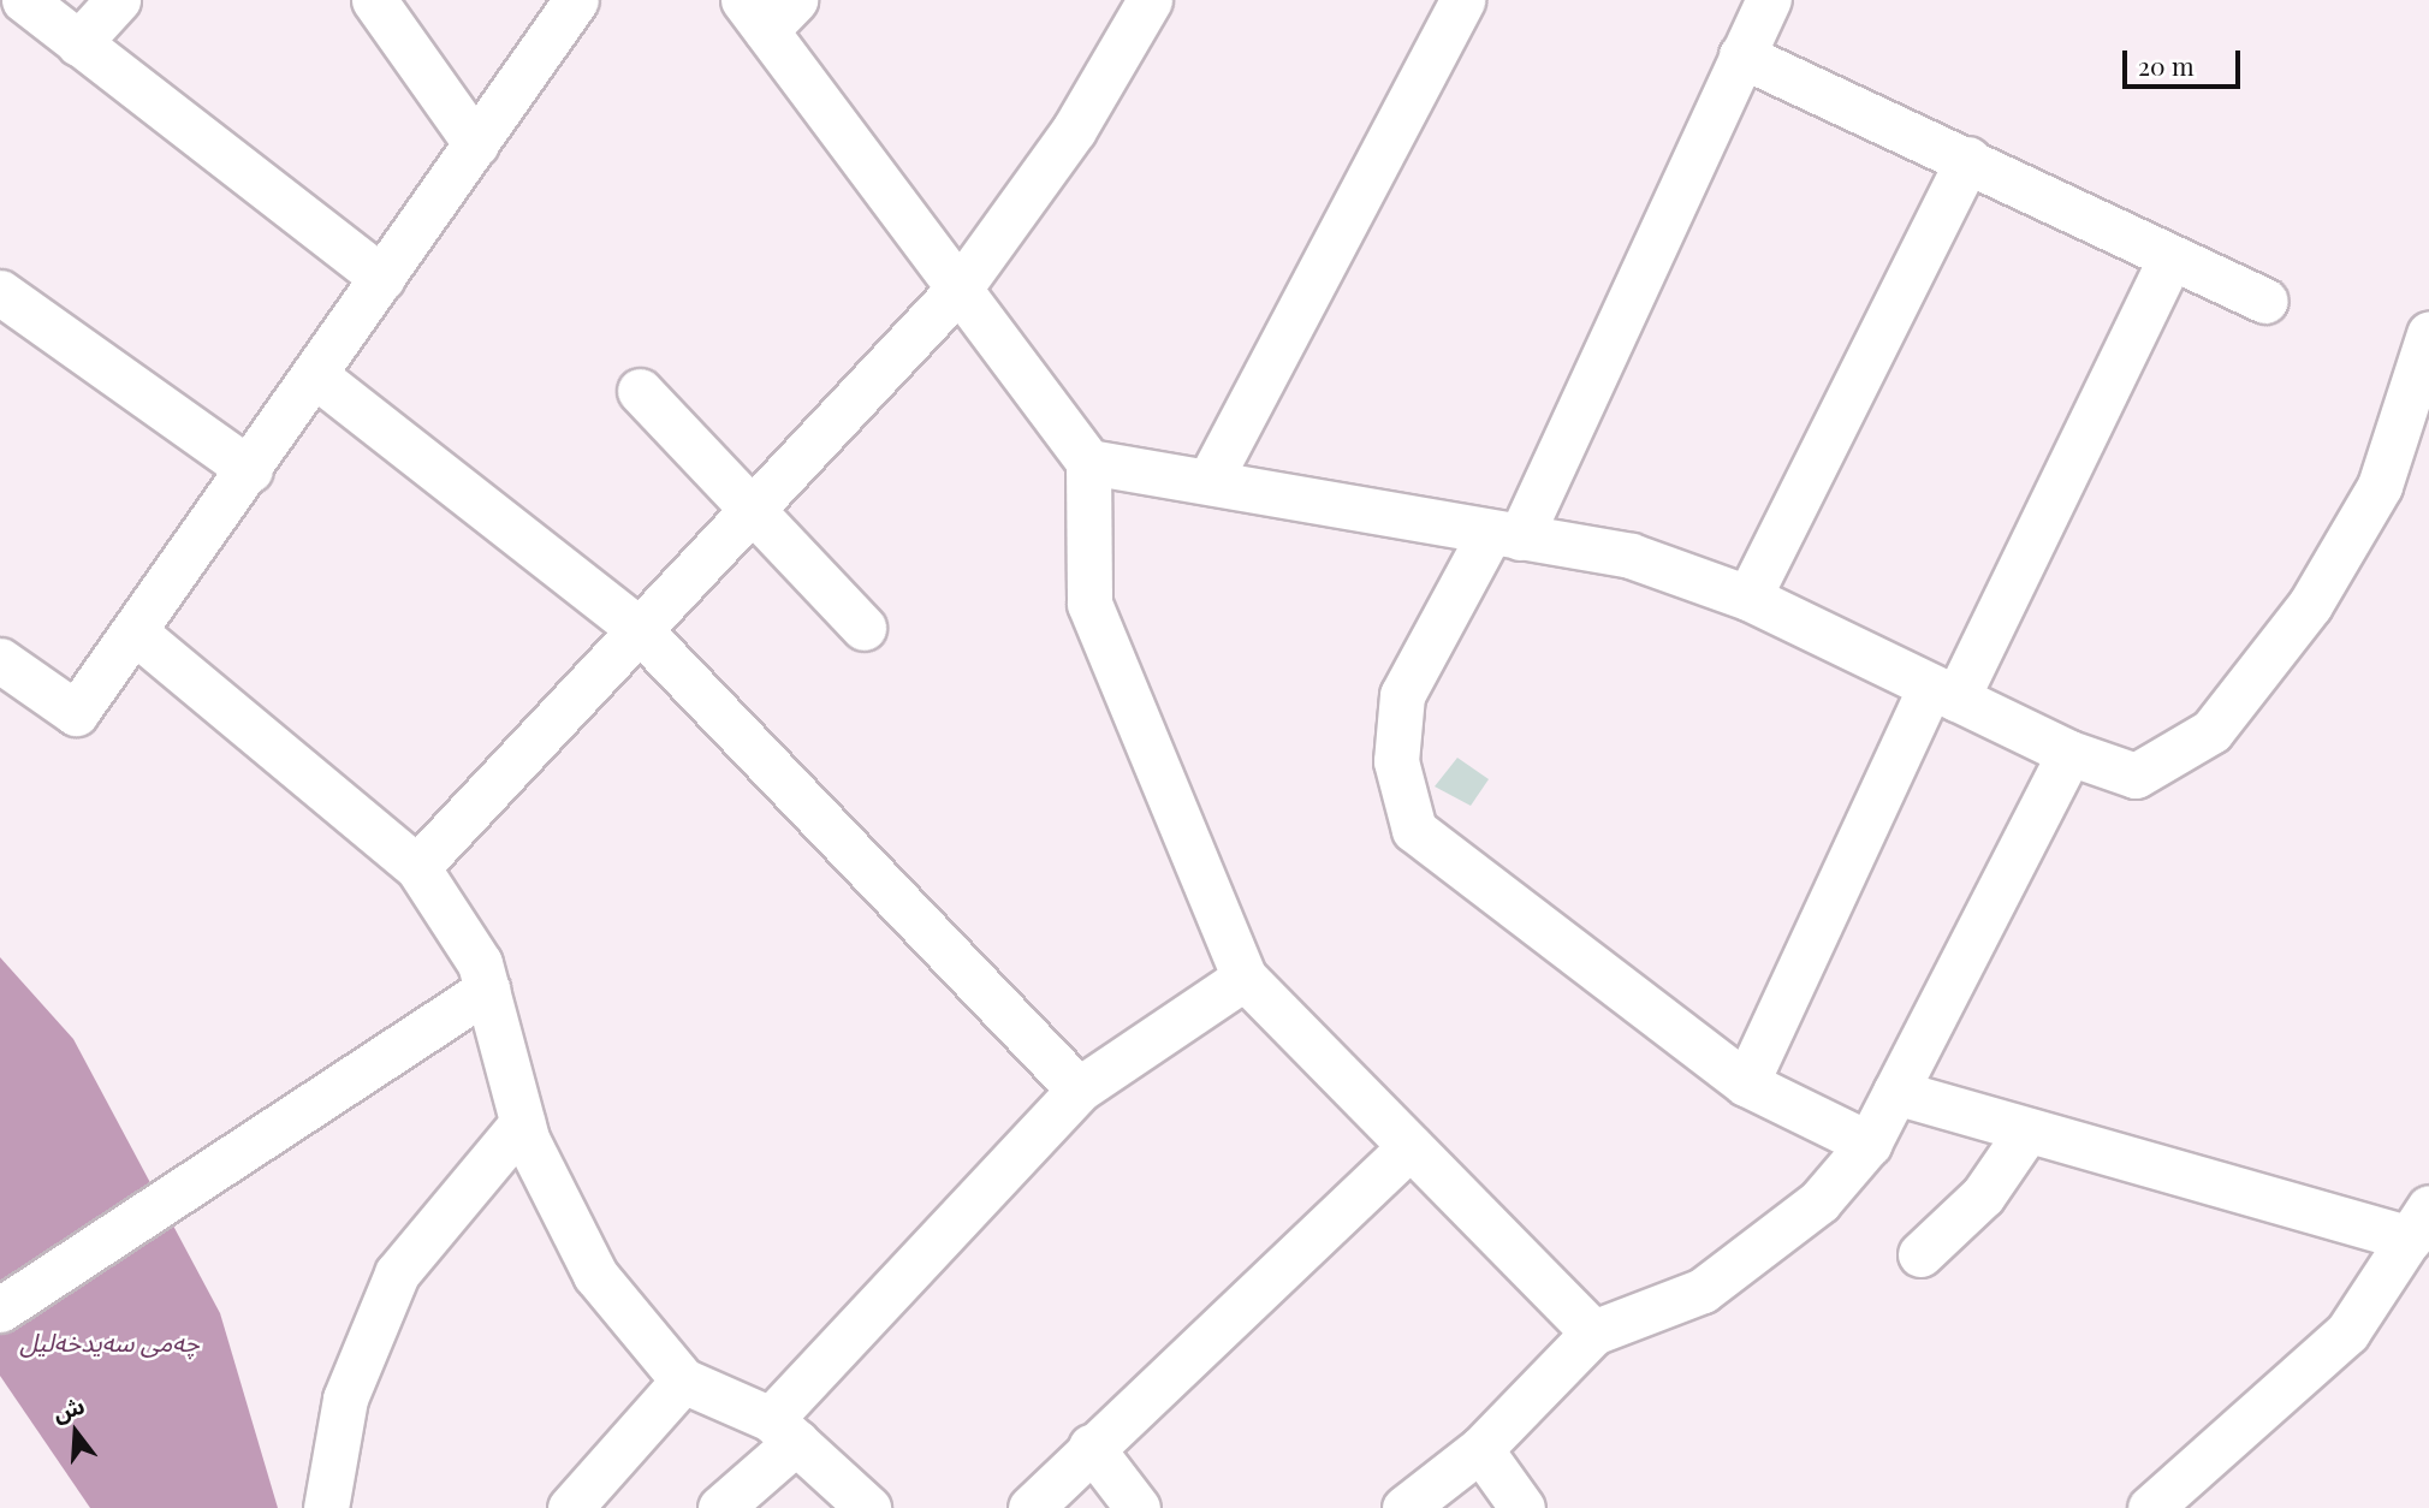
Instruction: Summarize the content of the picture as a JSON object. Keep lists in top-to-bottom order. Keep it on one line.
{"water":["چەمی سەیدخەلیل"],"scale_bar":"20 m","north":"top"}
